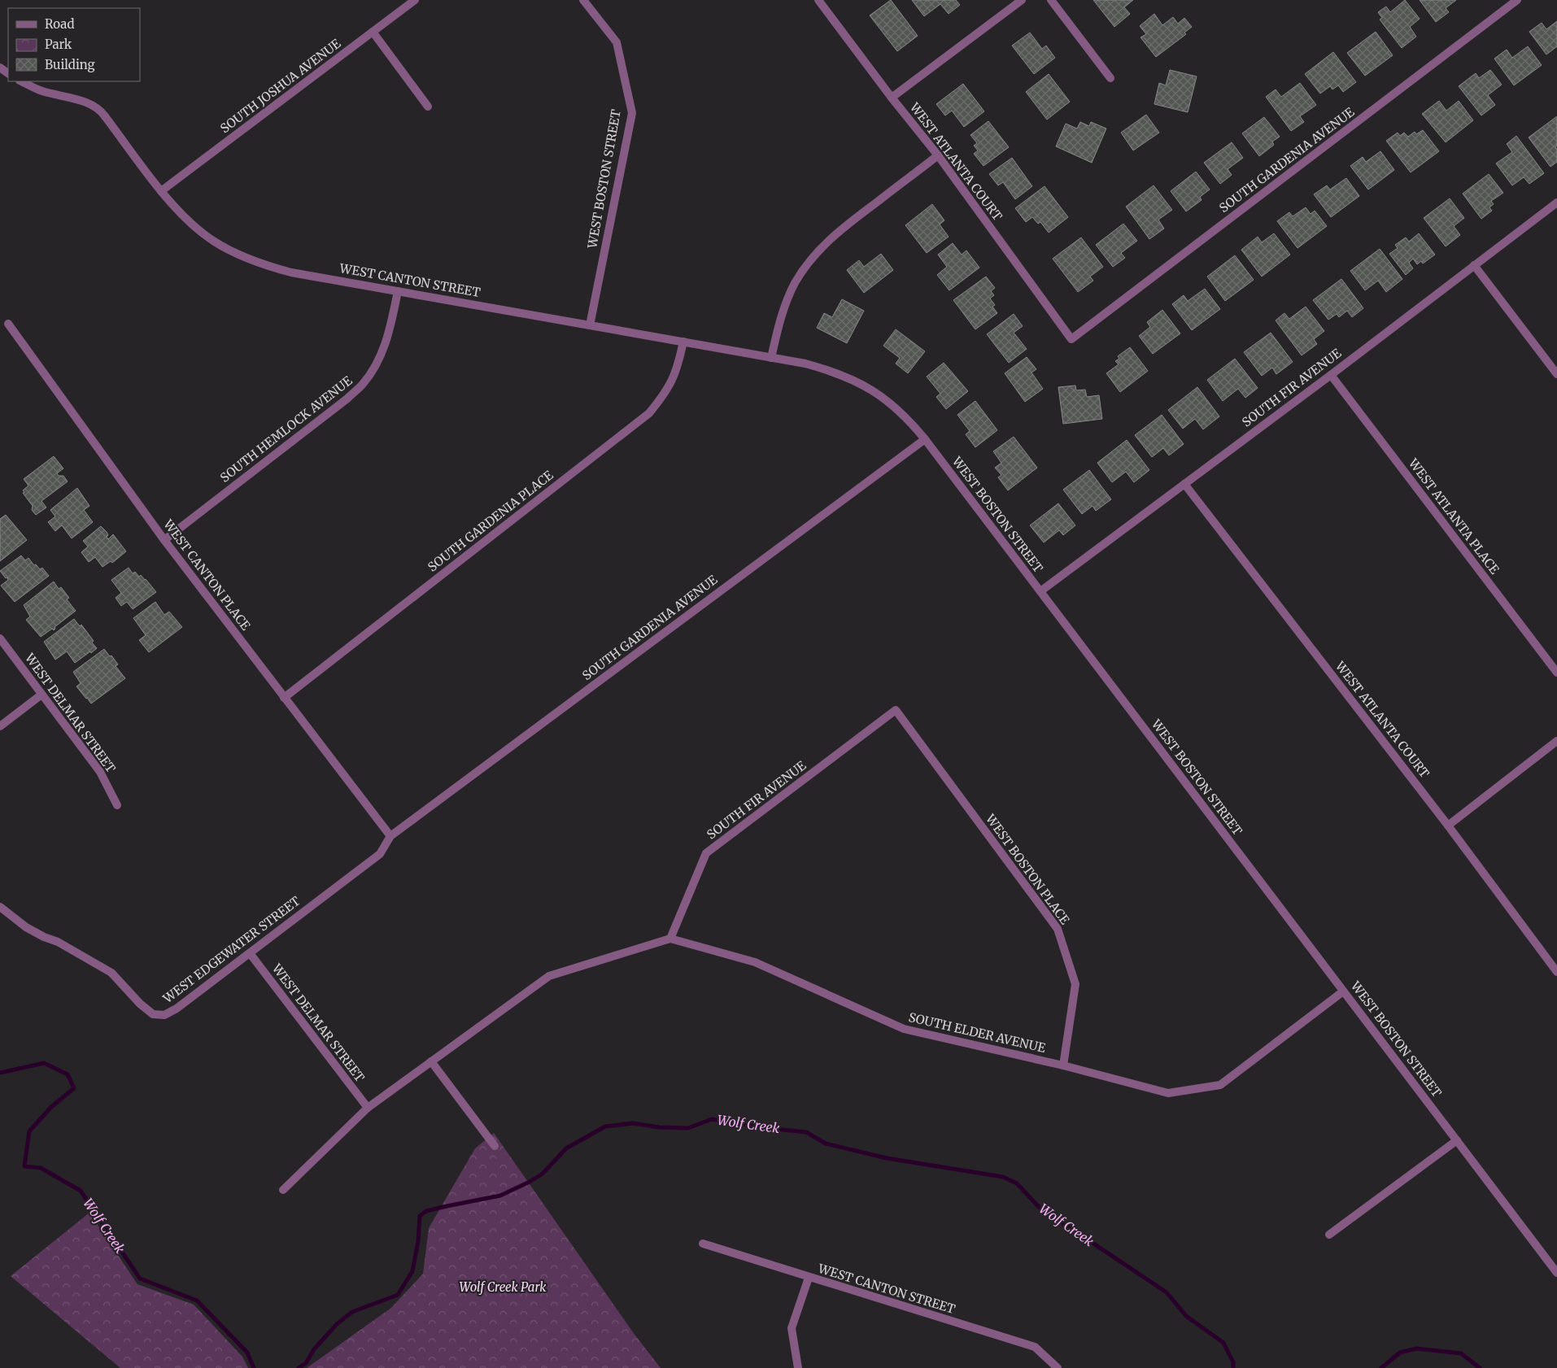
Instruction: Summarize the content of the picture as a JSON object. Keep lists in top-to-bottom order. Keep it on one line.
{"streets":{"street":["SOUTH JOSHUA AVENUE","SOUTH GARDENIA AVENUE","WEST ATLANTA COURT","WEST BOSTON STREET","WEST CANTON STREET","SOUTH FIR AVENUE","SOUTH HEMLOCK AVENUE","WEST ATLANTA PLACE","SOUTH GARDENIA PLACE","WEST CANTON PLACE","WEST DELMAR STREET","WEST BOSTON PLACE","WEST EDGEWATER STREET","SOUTH ELDER AVENUE"]},"crossings":[["SOUTH JOSHUA AVENUE","WEST CANTON STREET"],["SOUTH GARDENIA AVENUE","WEST ATLANTA COURT"],["SOUTH GARDENIA AVENUE","WEST BOSTON STREET"],["SOUTH GARDENIA AVENUE","WEST CANTON PLACE"],["SOUTH GARDENIA AVENUE","WEST EDGEWATER STREET"],["WEST ATLANTA COURT","SOUTH FIR AVENUE"],["WEST BOSTON STREET","WEST CANTON STREET"],["WEST BOSTON STREET","SOUTH FIR AVENUE"],["WEST BOSTON STREET","SOUTH ELDER AVENUE"],["WEST CANTON STREET","SOUTH HEMLOCK AVENUE"],["WEST CANTON STREET","SOUTH GARDENIA PLACE"],["SOUTH FIR AVENUE","WEST ATLANTA PLACE"],["SOUTH FIR AVENUE","WEST BOSTON PLACE"],["SOUTH FIR AVENUE","SOUTH ELDER AVENUE"],["SOUTH HEMLOCK AVENUE","WEST CANTON PLACE"],["SOUTH GARDENIA PLACE","WEST CANTON PLACE"],["WEST CANTON PLACE","WEST EDGEWATER STREET"],["WEST DELMAR STREET","WEST EDGEWATER STREET"],["WEST BOSTON PLACE","SOUTH ELDER AVENUE"]],"water":["Wolf Creek"],"parks":["Wolf Creek Park"],"legend":["Road","Park","Building"]}
